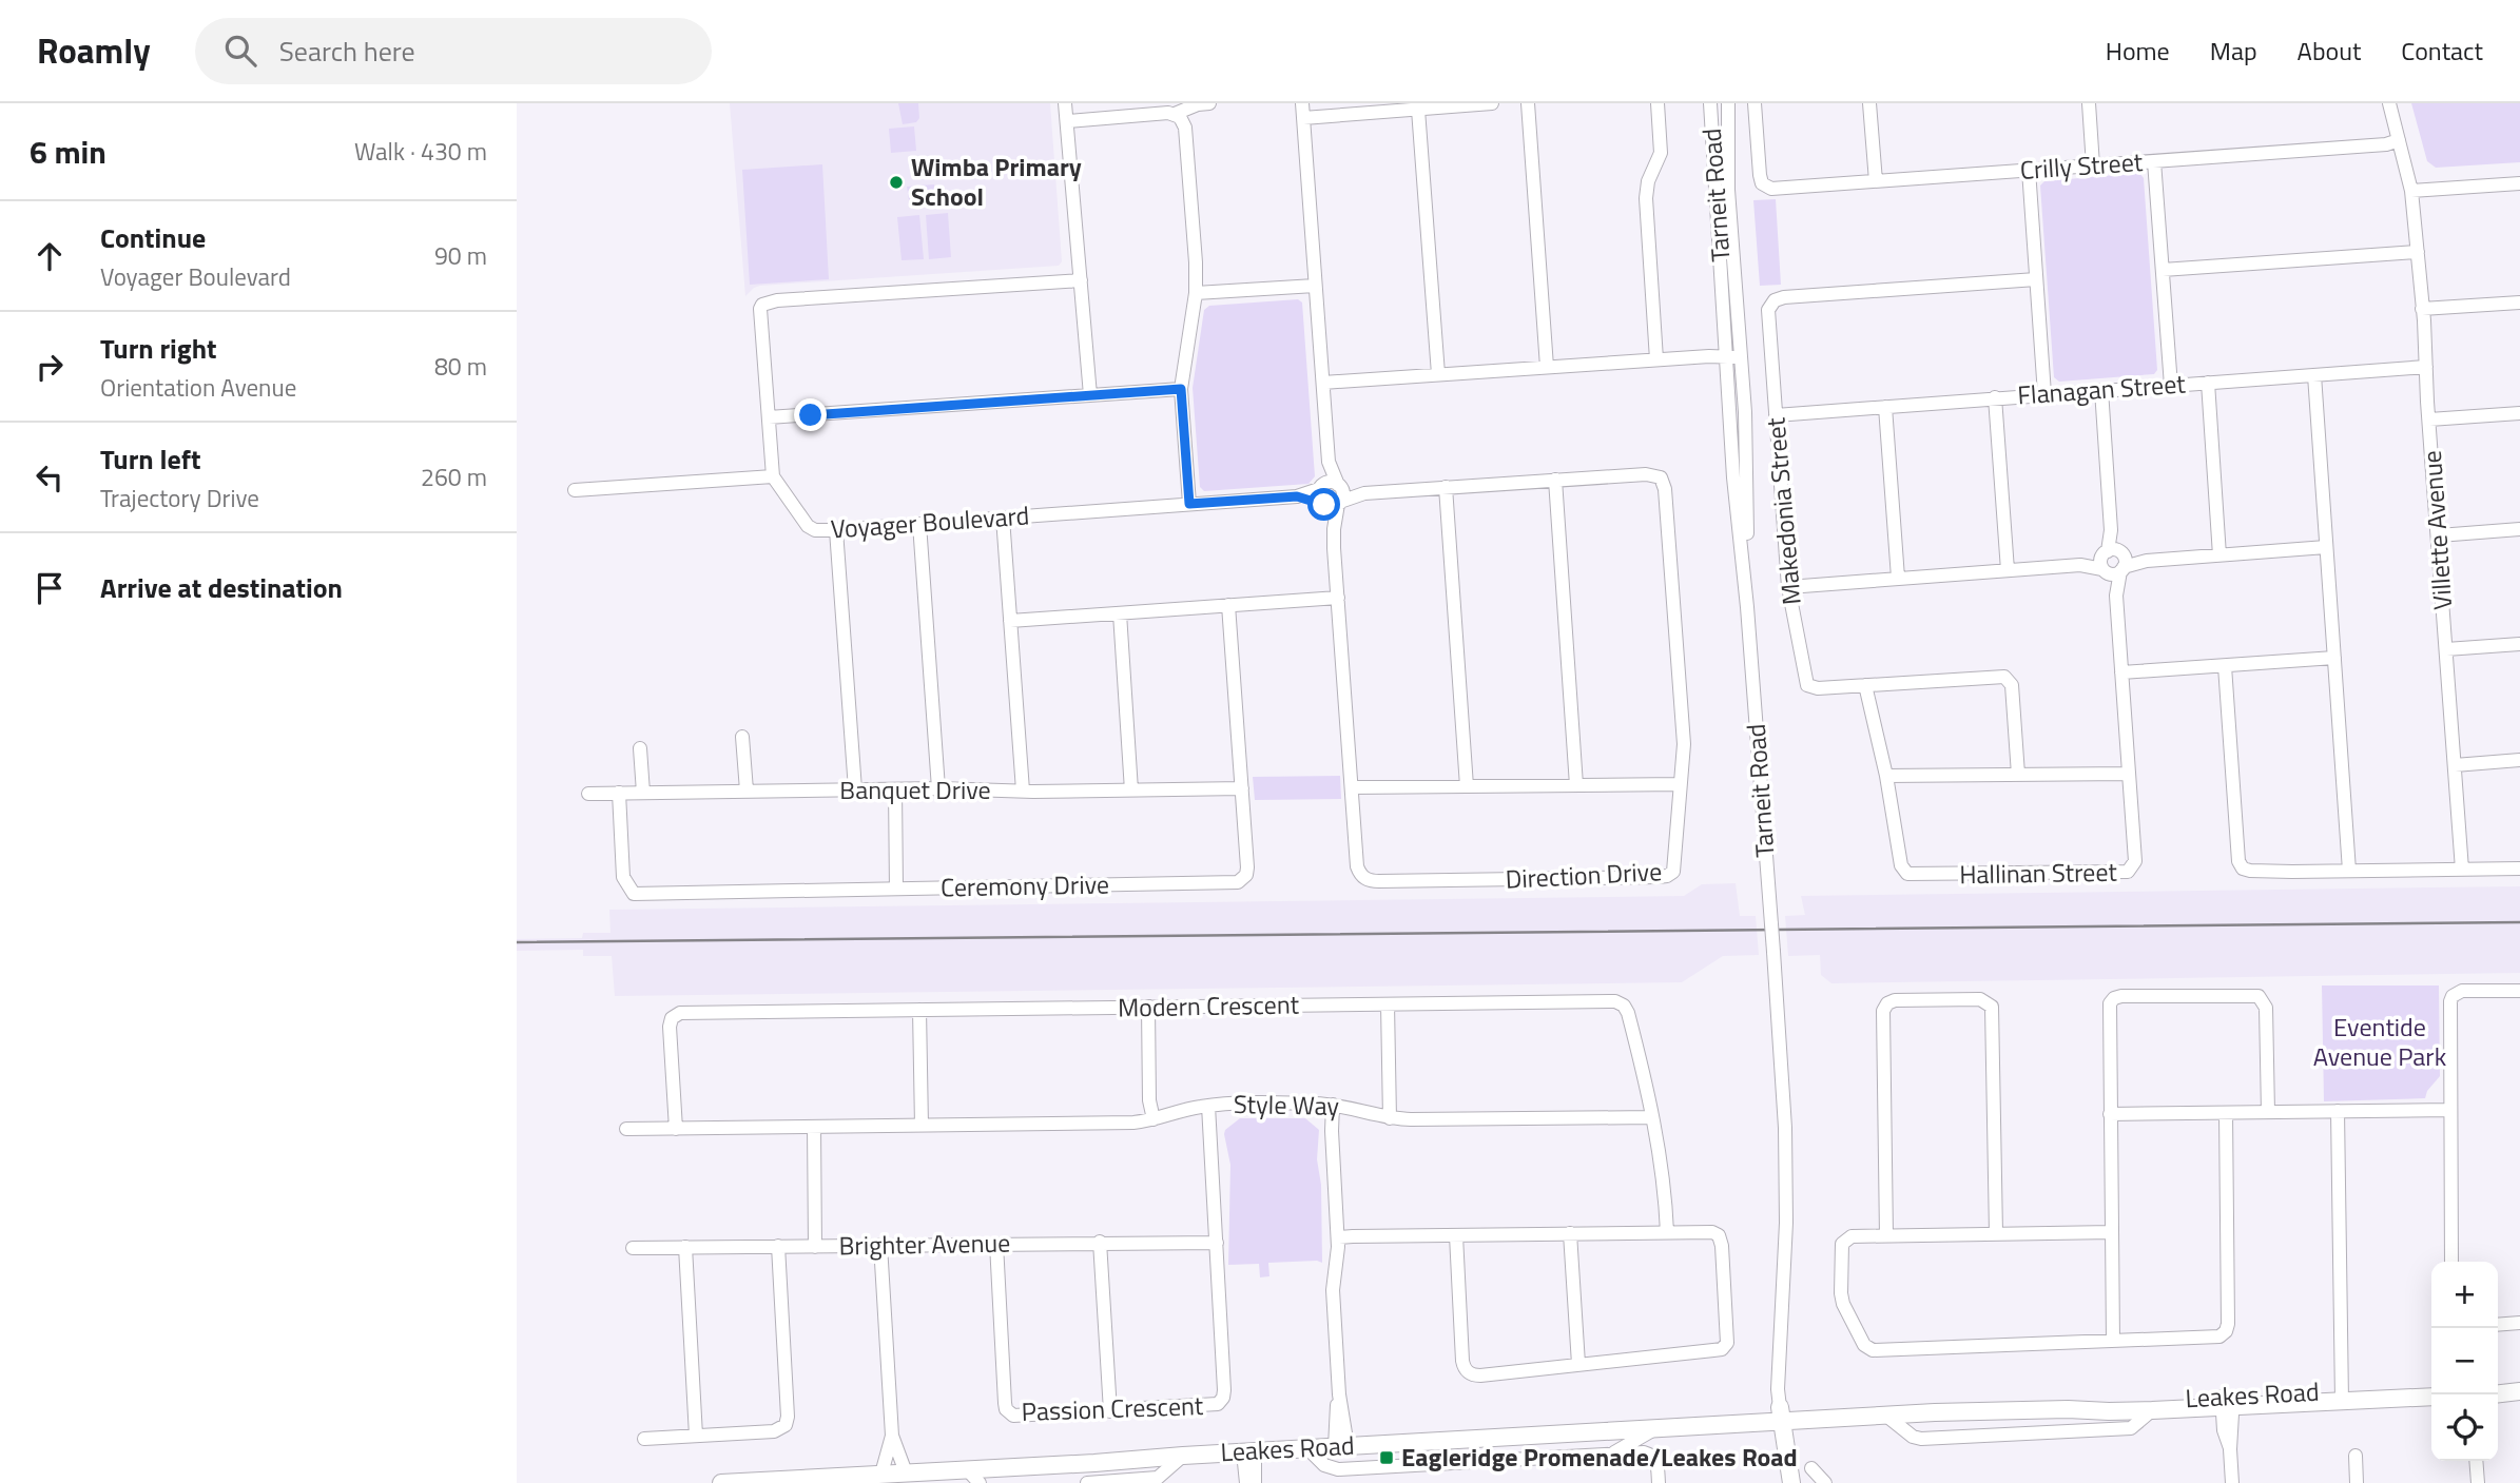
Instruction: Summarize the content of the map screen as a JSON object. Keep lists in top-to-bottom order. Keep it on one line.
{"streets":{"main road":["Tarneit Road","Leakes Road"],"street":["Crilly Street","Flanagan Street","Makedonia Street","Voyager Boulevard","Villette Avenue","Banquet Drive","Hallinan Street","Direction Drive","Ceremony Drive","Modern Crescent","Style Way","Brighter Avenue","Passion Crescent"]},"crossings":[["Crilly Street","Villette Avenue"],["Tarneit Road","Leakes Road"],["Flanagan Street","Makedonia Street"],["Flanagan Street","Villette Avenue"],["Makedonia Street","Hallinan Street"],["Banquet Drive","Ceremony Drive"],["Modern Crescent","Style Way"],["Style Way","Passion Crescent"],["Brighter Avenue","Passion Crescent"]],"parks":["Eventide Avenue Park"],"places":{"other":["Wimba Primary School"],"transit":["Eagleridge Promenade/Leakes Road"]},"page":{"header":"Roamly","search":"Search here","nav":["Home","Map","About","Contact"],"heading":["6 min","Walk · 430 m"],"list":[["Continue","Voyager Boulevard","90 m"],["Turn right","Orientation Avenue","80 m"],["Turn left","Trajectory Drive","260 m"],"Arrive at destination"],"map_buttons":["+","−"]}}
